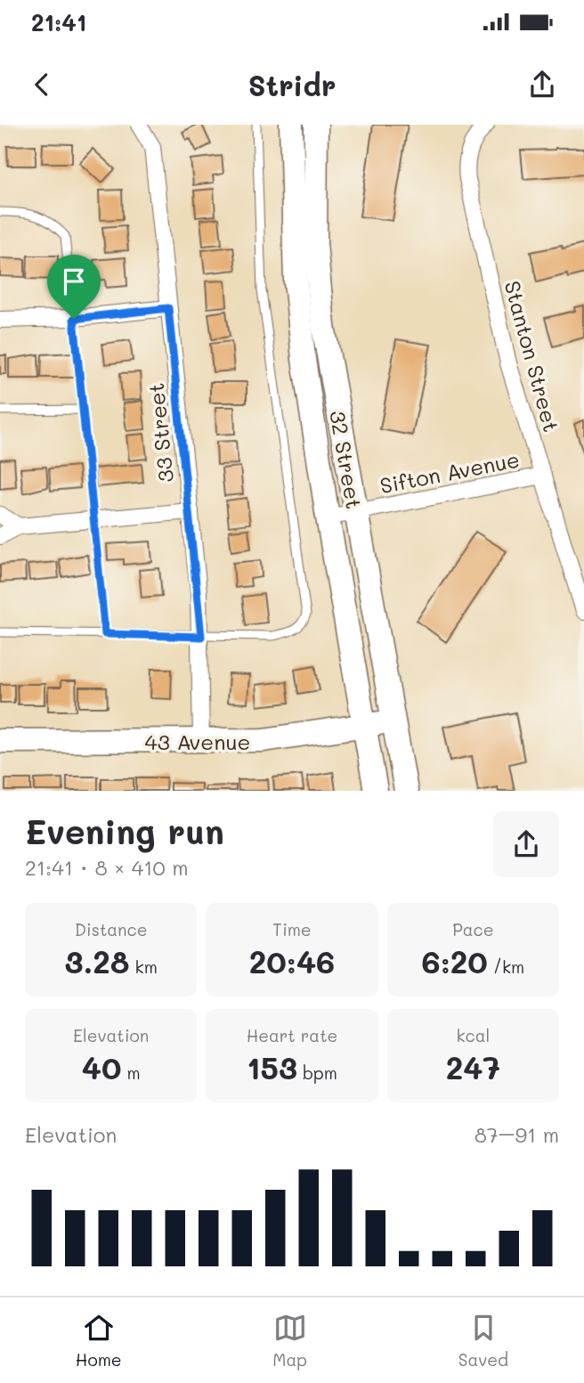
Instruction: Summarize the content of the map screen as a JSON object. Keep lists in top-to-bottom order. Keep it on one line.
{"streets":{"main road":["32 Street","43 Avenue"],"street":["Stanton Street","33 Street","Sifton Avenue"]},"crossings":[["Stanton Street","Sifton Avenue"],["33 Street","43 Avenue"],["32 Street","Sifton Avenue"],["32 Street","43 Avenue"]],"page":{"status":"21:41","header":"Stridr","heading":["Evening run","21:41 · 8 × 410 m"],"stats":[["Distance","3.28 km"],["Time","20:46"],["Pace","6:20 /km"],["Elevation","40 m"],["Heart rate","153 bpm"],["kcal","247"]],"chart":["Elevation","87–91 m"],"tabs":["Home","Map","Saved"]}}
